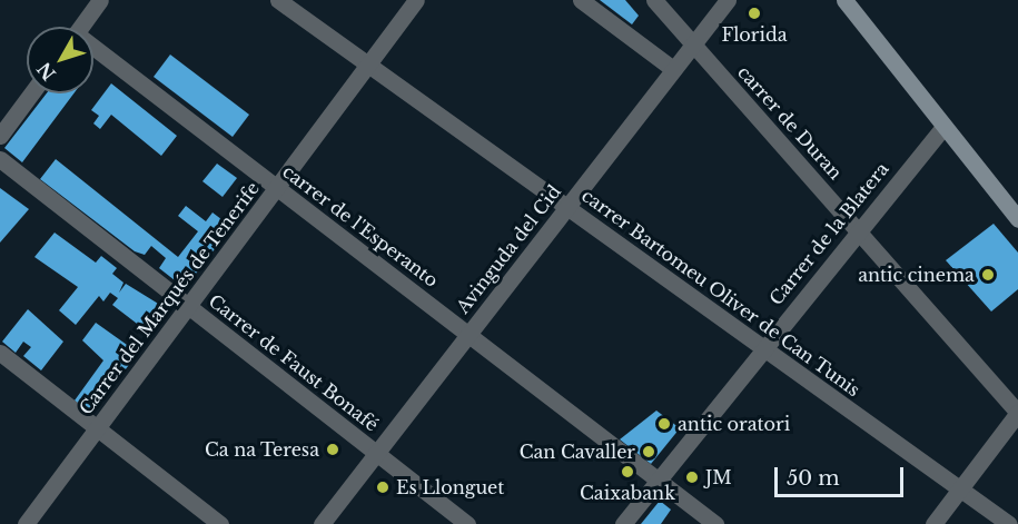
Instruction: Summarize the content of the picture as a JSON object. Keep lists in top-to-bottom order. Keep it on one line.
{"streets":{"street":["carrer de Duran","carrer de l'Esperanto","Carrer de la Blatera","Avinguda del Cid","carrer Bartomeu Oliver de Can Tunis","Carrer del Marqués de Tenerife","Carrer de Faust Bonafé"]},"crossings":[["carrer de Duran","Carrer de la Blatera"],["carrer de Duran","Avinguda del Cid"],["carrer de l'Esperanto","Carrer de la Blatera"],["carrer de l'Esperanto","Avinguda del Cid"],["carrer de l'Esperanto","Carrer del Marqués de Tenerife"],["Carrer de la Blatera","carrer Bartomeu Oliver de Can Tunis"],["Avinguda del Cid","carrer Bartomeu Oliver de Can Tunis"],["Avinguda del Cid","Carrer de Faust Bonafé"],["carrer Bartomeu Oliver de Can Tunis","Carrer del Marqués de Tenerife"],["Carrer del Marqués de Tenerife","Carrer de Faust Bonafé"]],"places":["Florida","antic cinema","antic oratori","Ca na Teresa","Can Cavaller","Caixabank","JM","Es Llonguet"],"scale_bar":"50 m","north":"bottom left"}
